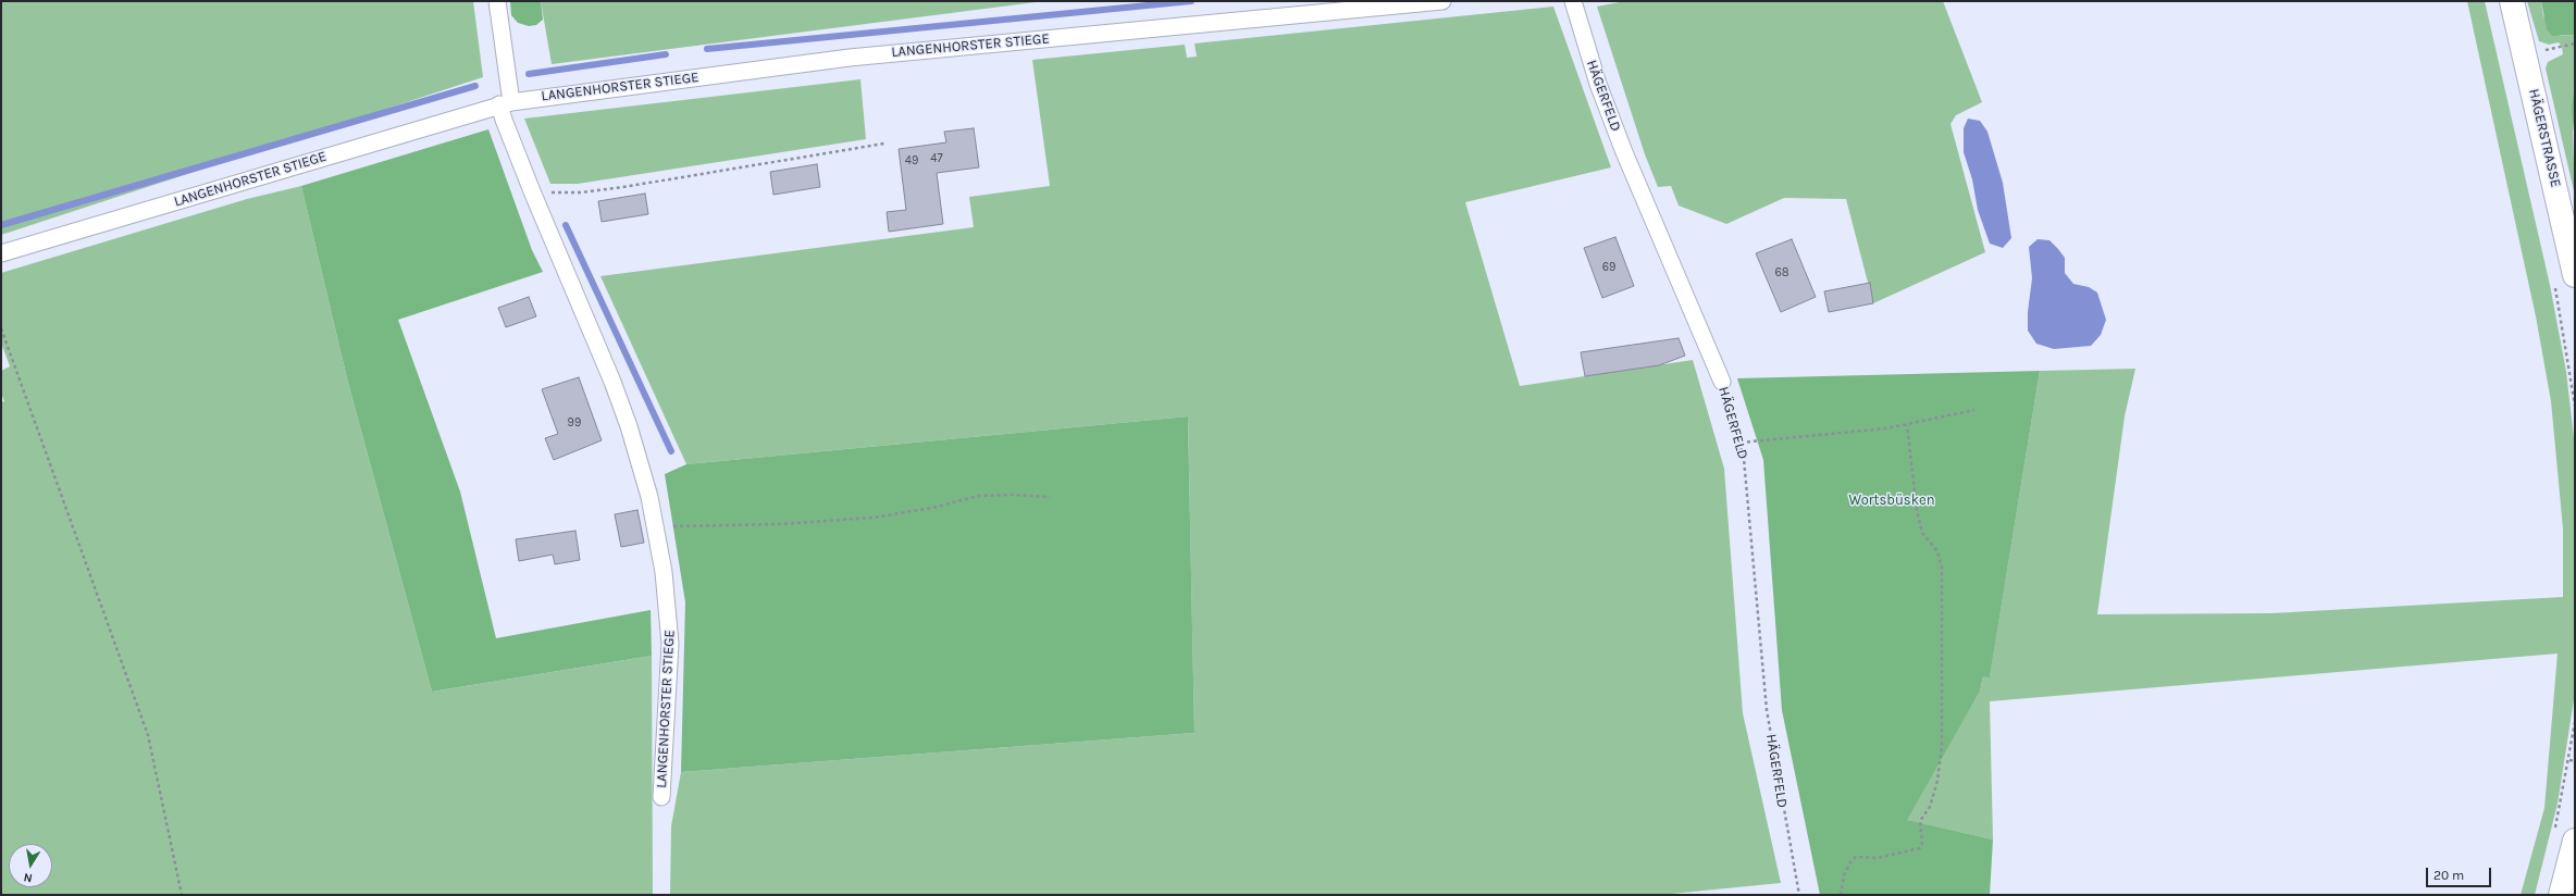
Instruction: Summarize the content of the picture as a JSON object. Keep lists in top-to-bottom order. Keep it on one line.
{"streets":{"main road":["HÄGERSTRASSE"],"street":["LANGENHORSTER STIEGE","HÄGERFELD"]},"parks":["Wortsbüsken"],"house_numbers":["47","49","69","68","99"],"scale_bar":"20 m","north":"bottom"}
